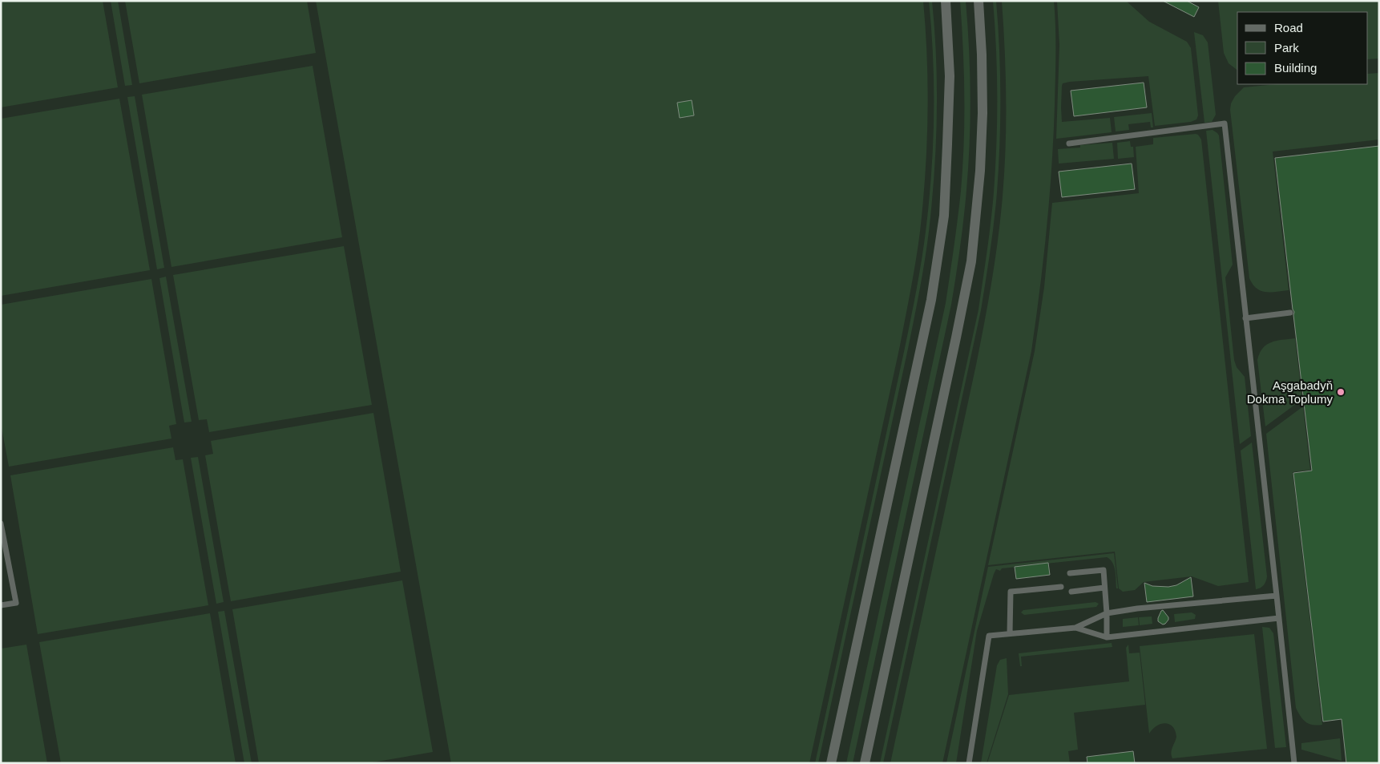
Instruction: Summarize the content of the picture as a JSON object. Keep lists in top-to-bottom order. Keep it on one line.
{"places":["Aşgabadyň Dokma Toplumy"],"legend":["Road","Park","Building"]}
